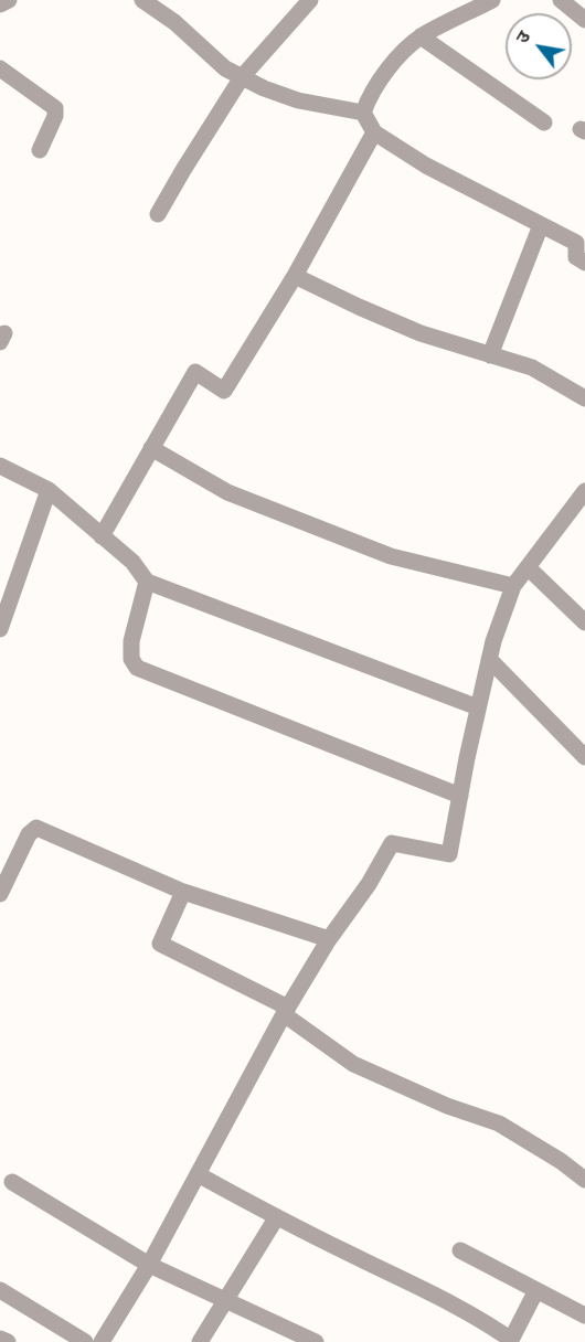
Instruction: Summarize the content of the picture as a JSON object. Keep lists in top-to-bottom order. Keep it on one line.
{"north":"top left"}
